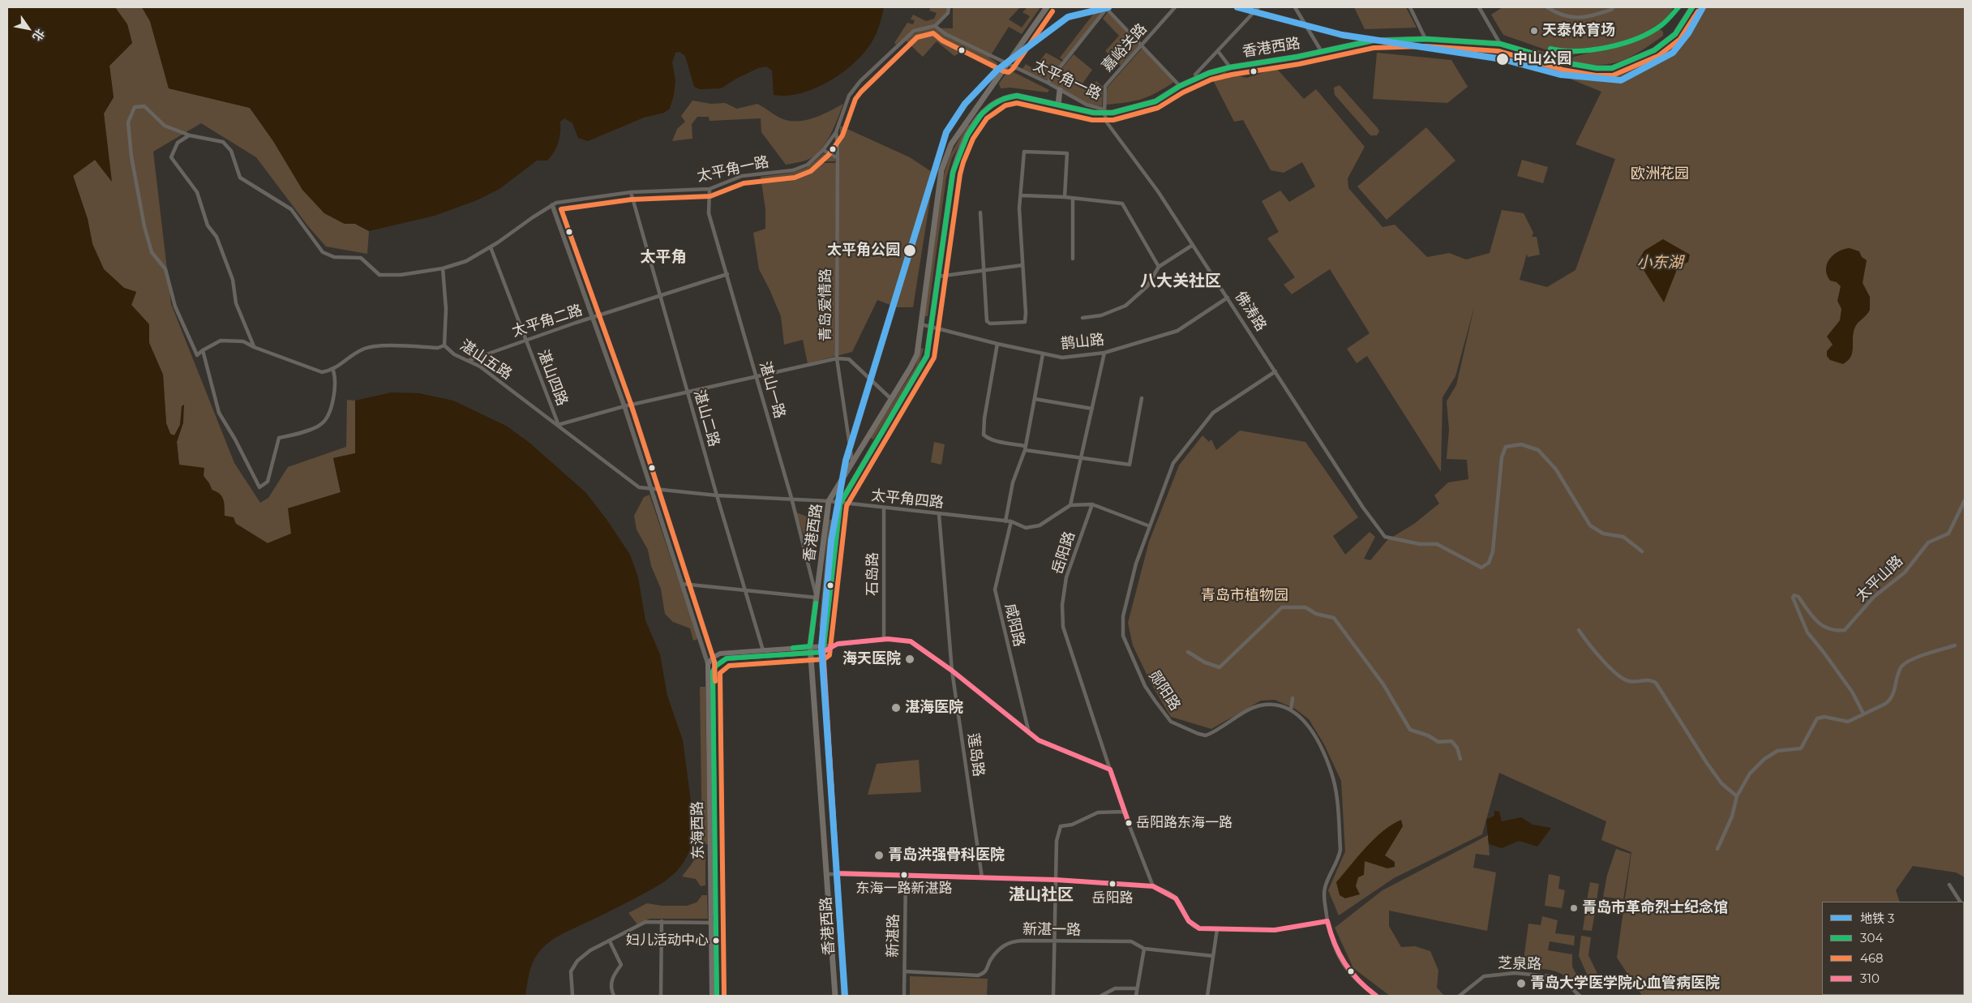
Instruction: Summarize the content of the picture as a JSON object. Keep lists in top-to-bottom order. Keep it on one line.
{"streets":{"main road":["香港西路","东海西路"],"street":["嘉峪关路","太平角一路","青岛爱情路","佛涛路","太平角二路","鹊山路","湛山五路","湛山四路","湛山一路","湛山二路","太平角四路","岳阳路","石岛路","太平山路","咸阳路","郧阳路","莲岛路","新湛一路","新湛路","芝泉路"]},"crossings":[["嘉峪关路","香港西路"],["嘉峪关路","太平角一路"],["嘉峪关路","佛涛路"],["香港西路","太平角一路"],["香港西路","青岛爱情路"],["香港西路","佛涛路"],["香港西路","鹊山路"],["香港西路","湛山一路"],["香港西路","太平角四路"],["香港西路","东海西路"],["太平角一路","青岛爱情路"],["太平角一路","佛涛路"],["太平角一路","湛山五路"],["太平角一路","湛山四路"],["太平角一路","湛山一路"],["太平角一路","湛山二路"],["佛涛路","鹊山路"],["佛涛路","郧阳路"],["太平角二路","湛山五路"],["太平角二路","湛山四路"],["太平角二路","湛山一路"],["太平角二路","湛山二路"],["湛山五路","湛山四路"],["湛山五路","太平角四路"],["湛山一路","太平角四路"],["湛山二路","太平角四路"],["太平角四路","石岛路"],["太平角四路","咸阳路"],["太平角四路","莲岛路"],["新湛一路","新湛路"]],"districts":["太平角","八大关社区","湛山社区"],"water":["小东湖"],"parks":["欧洲花园","青岛市植物园"],"places":["天泰体育场","中山公园","太平角公园","海天医院","湛海医院","岳阳路东海一路","青岛洪强骨科医院","东海一路新湛路","岳阳路","青岛市革命烈士纪念馆","妇儿活动中心","青岛大学医学院心血管病医院"],"lines":["metro line 3","transit line 304","transit line 468","transit line 310"],"legend":["地铁 3","304","468","310"],"north":"bottom right"}
